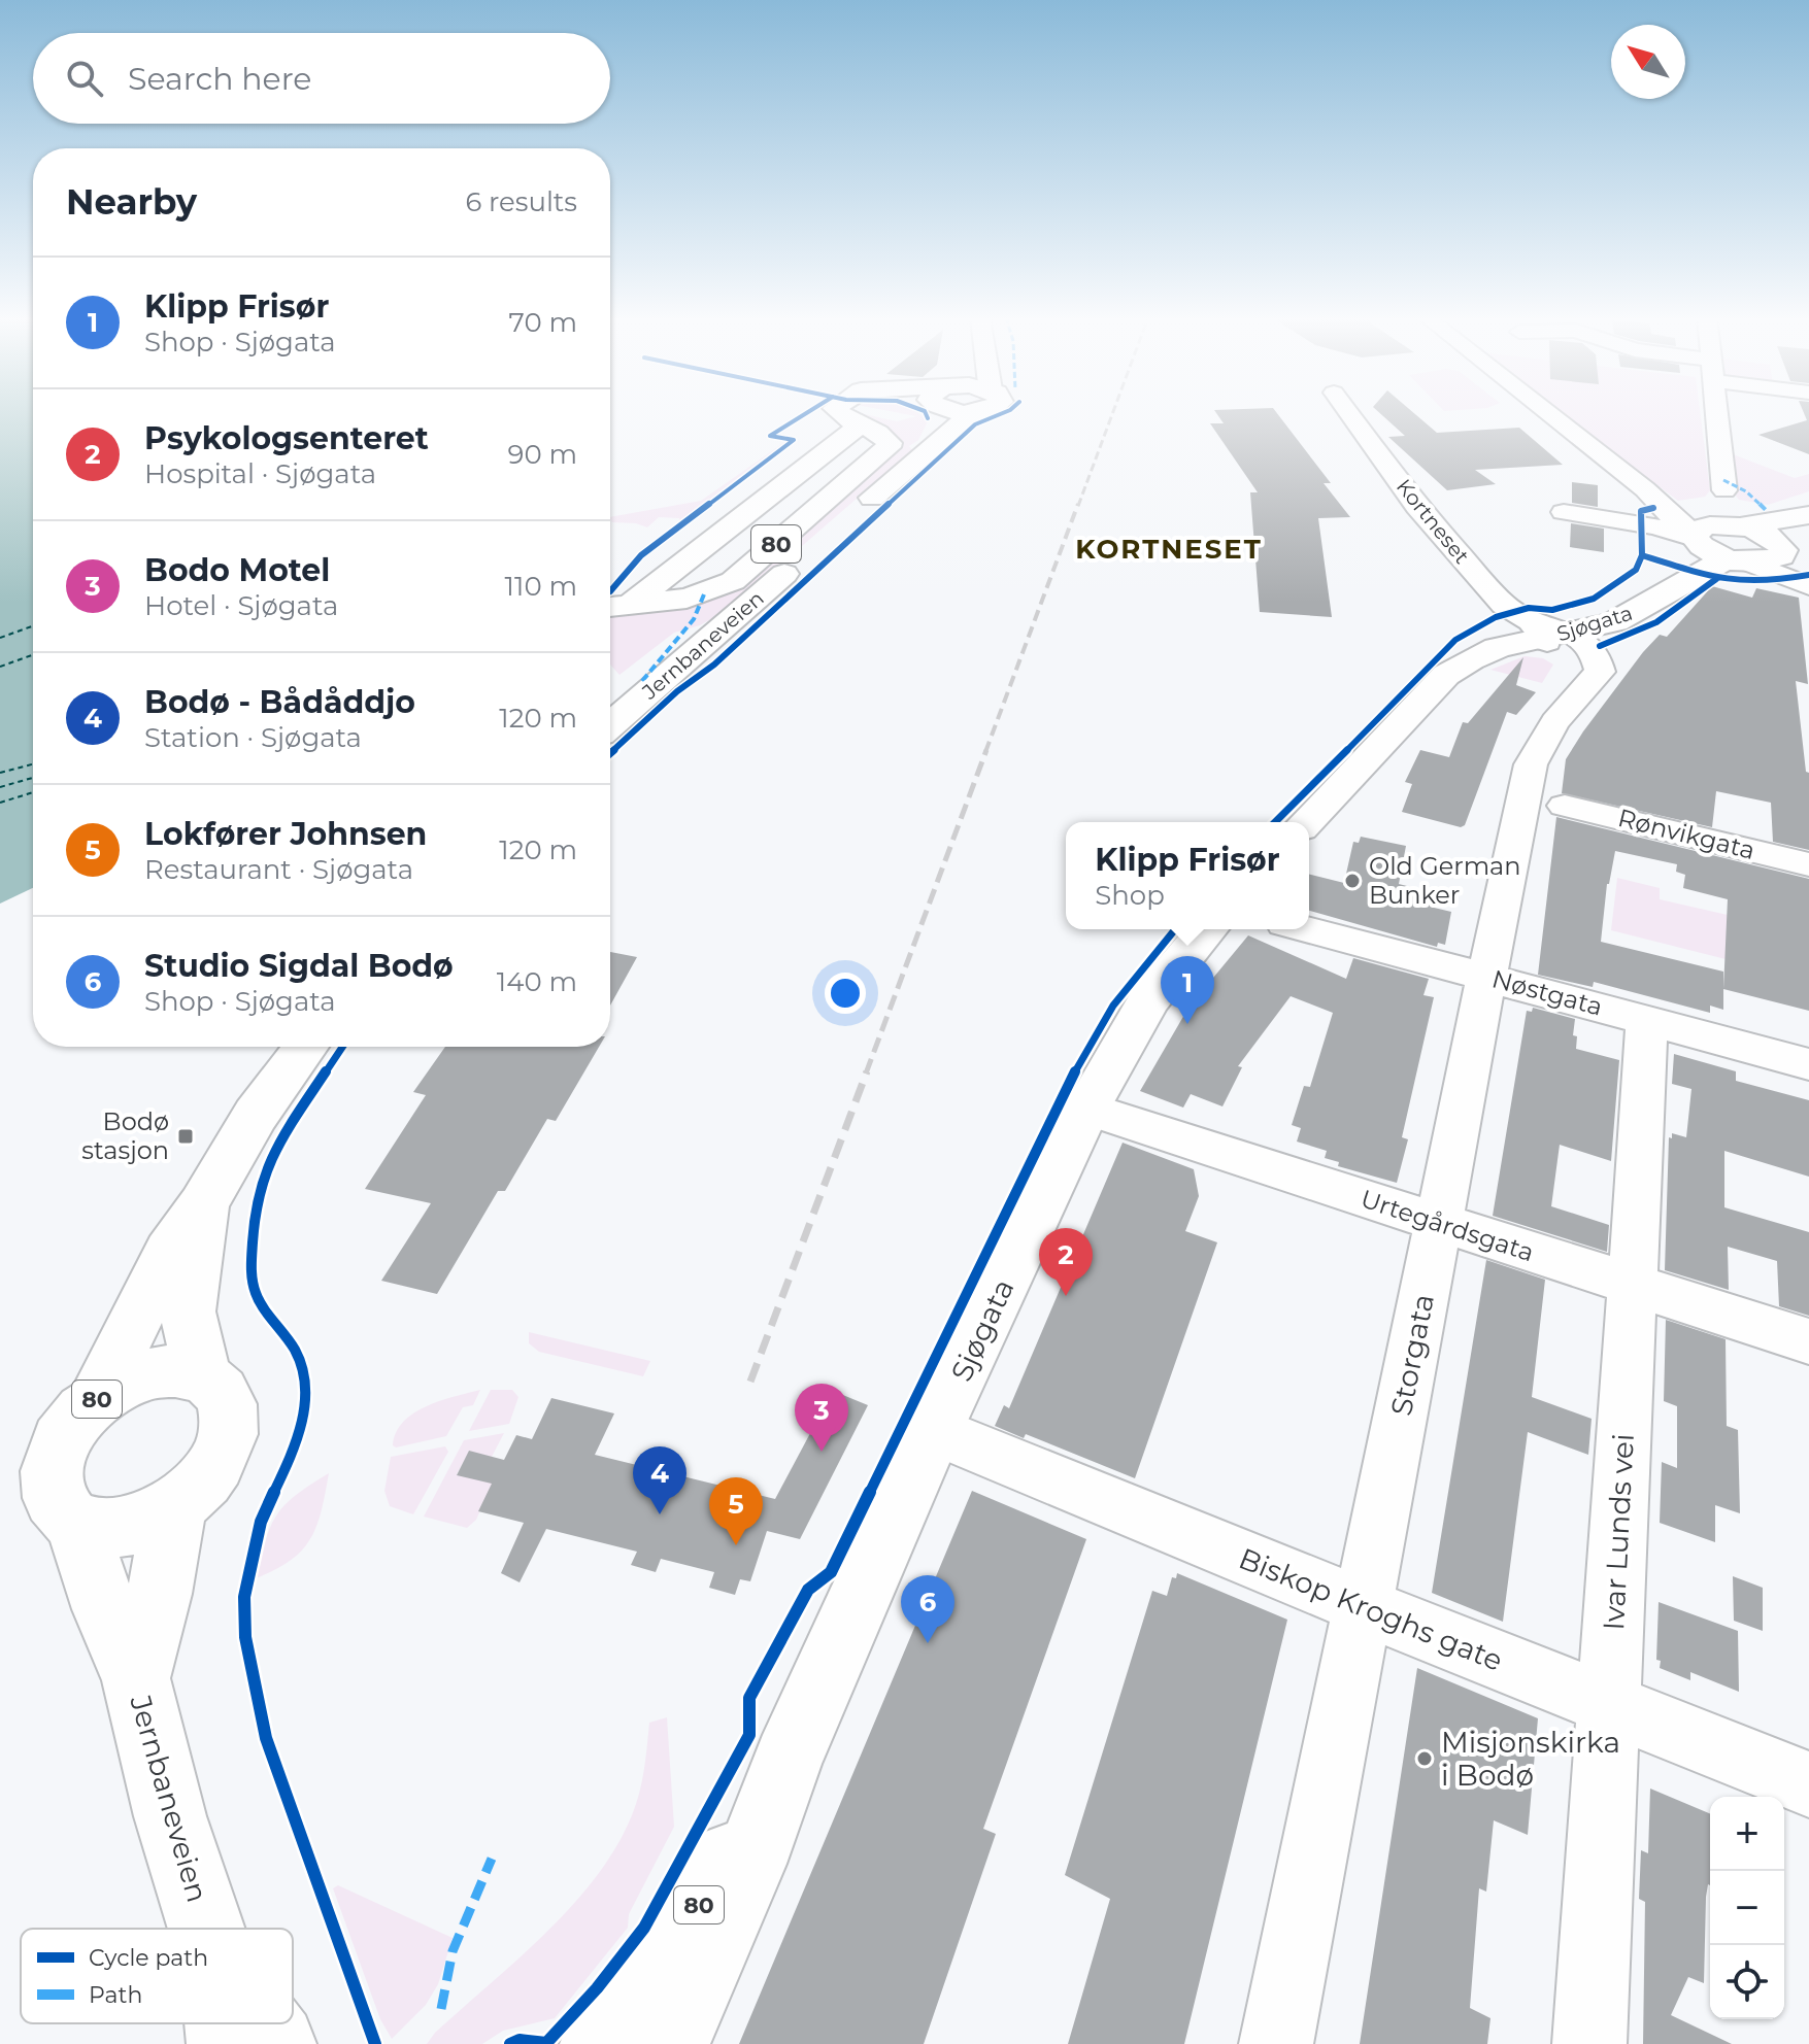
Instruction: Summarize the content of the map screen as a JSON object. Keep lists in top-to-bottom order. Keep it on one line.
{"streets":{"highway":["80","Sjøgata","Jernbaneveien"],"street":["Kortneset","Rønvikgata","Nøstgata","Urtegårdsgata","Storgata","Ivar Lunds vei","Biskop Kroghs gate"]},"crossings":[["Kortneset","Sjøgata"],["Kortneset","Storgata"],["Sjøgata","Urtegårdsgata"],["Sjøgata","Biskop Kroghs gate"],["Nøstgata","Storgata"],["Nøstgata","Ivar Lunds vei"],["Urtegårdsgata","Storgata"],["Urtegårdsgata","Ivar Lunds vei"],["Storgata","Biskop Kroghs gate"],["Ivar Lunds vei","Biskop Kroghs gate"]],"districts":["KORTNESET"],"places":{"other":["Old German Bunker","Misjonskirka i Bodø"],"transit":["Bodø stasjon"]},"legend":["Cycle path","Path"],"north":"top left","page":{"search":"Search here","heading":["Nearby","6 results"],"list":[{"mark":"1","name":"Klipp Frisør","note":"Shop · Sjøgata","value":"70 m"},{"mark":"2","name":"Psykologsenteret","note":"Hospital · Sjøgata","value":"90 m"},{"mark":"3","name":"Bodo Motel","note":"Hotel · Sjøgata","value":"110 m"},{"mark":"4","name":"Bodø - Bådåddjo","note":"Station · Sjøgata","value":"120 m"},{"mark":"5","name":"Lokfører Johnsen","note":"Restaurant · Sjøgata","value":"120 m"},{"mark":"6","name":"Studio Sigdal Bodø","note":"Shop · Sjøgata","value":"140 m"}],"popup":["Klipp Frisør","Shop"],"pins":["1","2","3","4","5","6"],"map_buttons":["+","−"]}}
